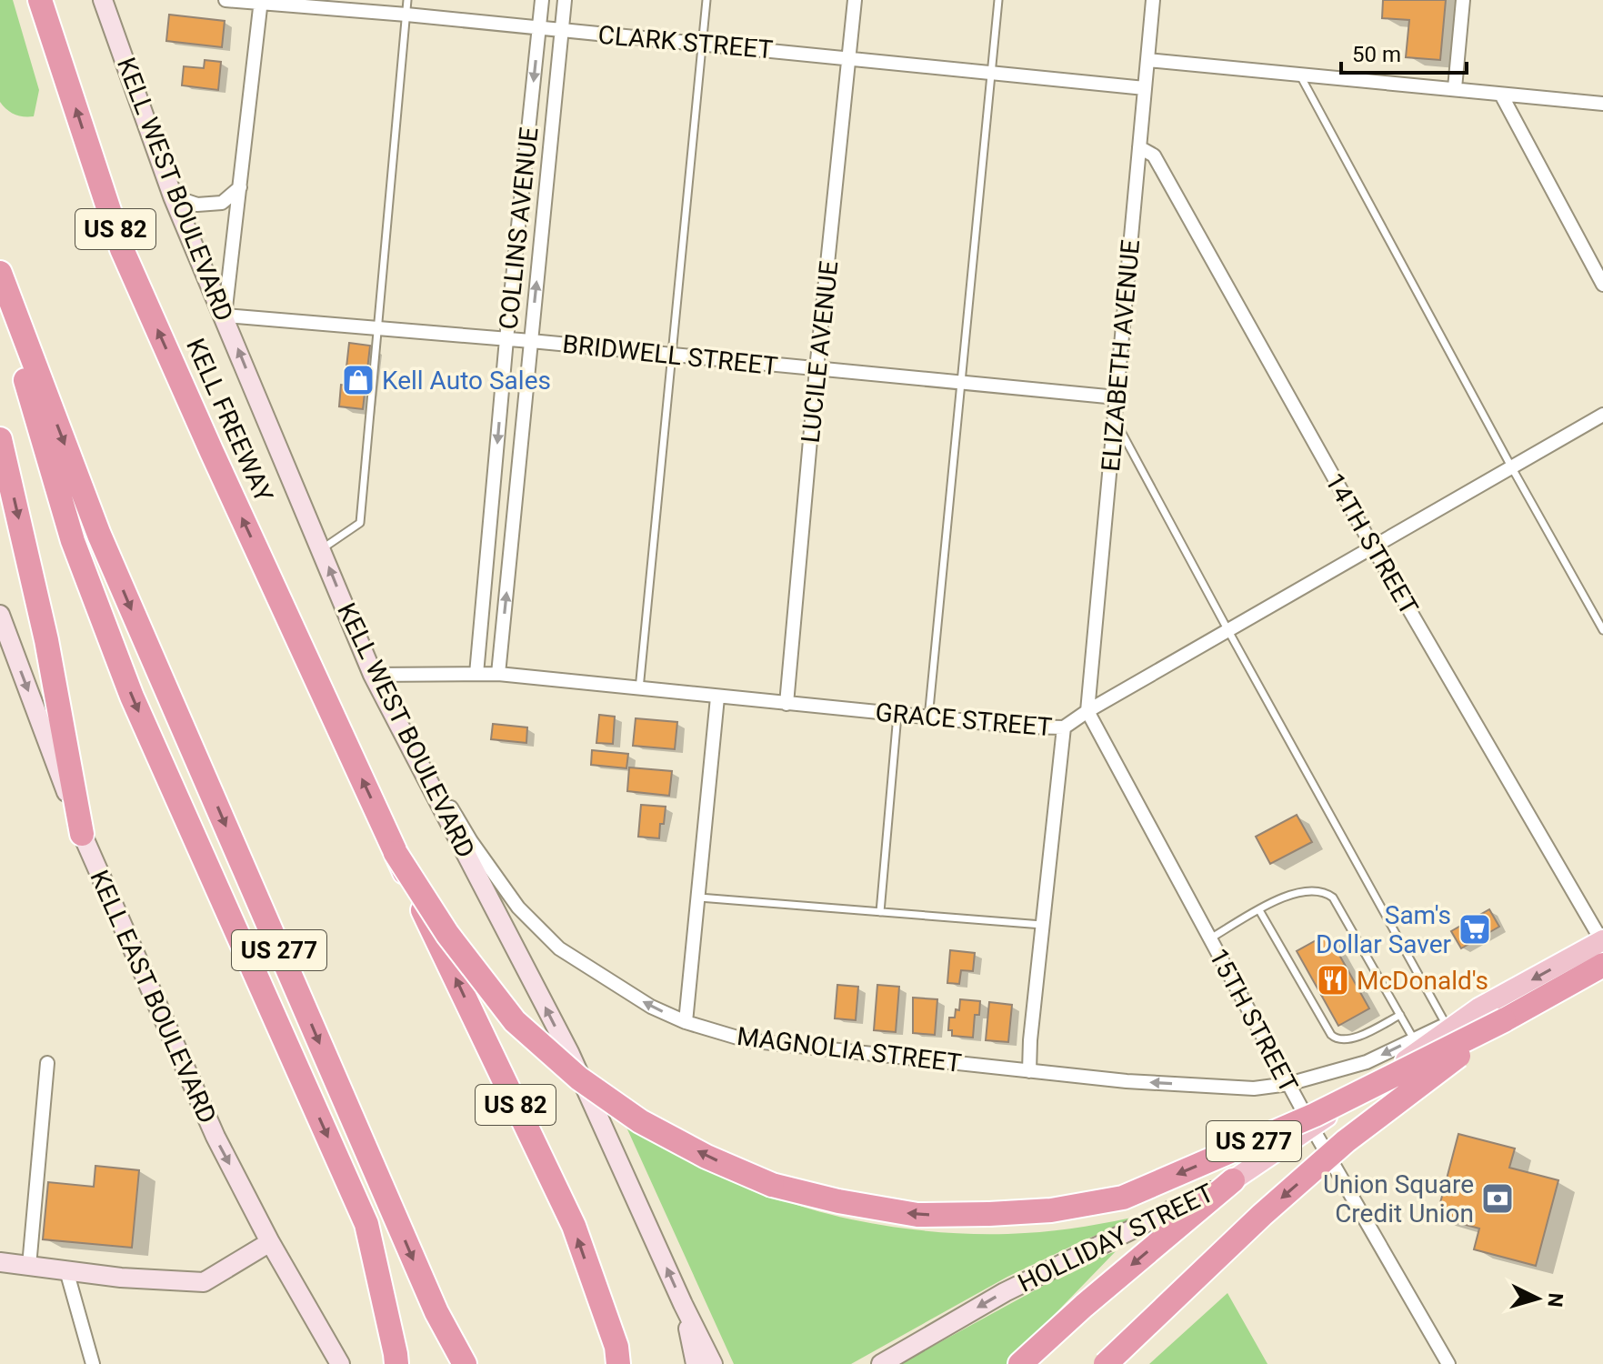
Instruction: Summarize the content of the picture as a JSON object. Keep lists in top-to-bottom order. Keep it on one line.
{"streets":{"highway":["US 82","KELL FREEWAY","US 277"],"main road":["KELL WEST BOULEVARD","KELL EAST BOULEVARD","HOLLIDAY STREET"],"street":["CLARK STREET","COLLINS AVENUE","LUCILE AVENUE","BRIDWELL STREET","ELIZABETH AVENUE","14TH STREET","GRACE STREET","15TH STREET","MAGNOLIA STREET"]},"crossings":[["CLARK STREET","COLLINS AVENUE"],["CLARK STREET","LUCILE AVENUE"],["CLARK STREET","ELIZABETH AVENUE"],["KELL WEST BOULEVARD","BRIDWELL STREET"],["KELL WEST BOULEVARD","GRACE STREET"],["KELL WEST BOULEVARD","MAGNOLIA STREET"],["COLLINS AVENUE","BRIDWELL STREET"],["COLLINS AVENUE","GRACE STREET"],["US 82","KELL FREEWAY"],["US 82","US 277"],["LUCILE AVENUE","BRIDWELL STREET"],["LUCILE AVENUE","GRACE STREET"],["BRIDWELL STREET","ELIZABETH AVENUE"],["ELIZABETH AVENUE","14TH STREET"],["ELIZABETH AVENUE","GRACE STREET"],["ELIZABETH AVENUE","15TH STREET"],["KELL FREEWAY","US 277"],["14TH STREET","GRACE STREET"],["14TH STREET","HOLLIDAY STREET"],["GRACE STREET","15TH STREET"],["GRACE STREET","MAGNOLIA STREET"],["15TH STREET","MAGNOLIA STREET"],["15TH STREET","HOLLIDAY STREET"],["MAGNOLIA STREET","HOLLIDAY STREET"]],"one_way":["KELL WEST BOULEVARD","KELL EAST BOULEVARD","MAGNOLIA STREET","HOLLIDAY STREET"],"places":{"shop":["Kell Auto Sales"],"supermarket":["Sam's Dollar Saver"],"restaurant":["McDonald's"],"bank":["Union Square Credit Union"]},"scale_bar":"50 m","north":"right"}
